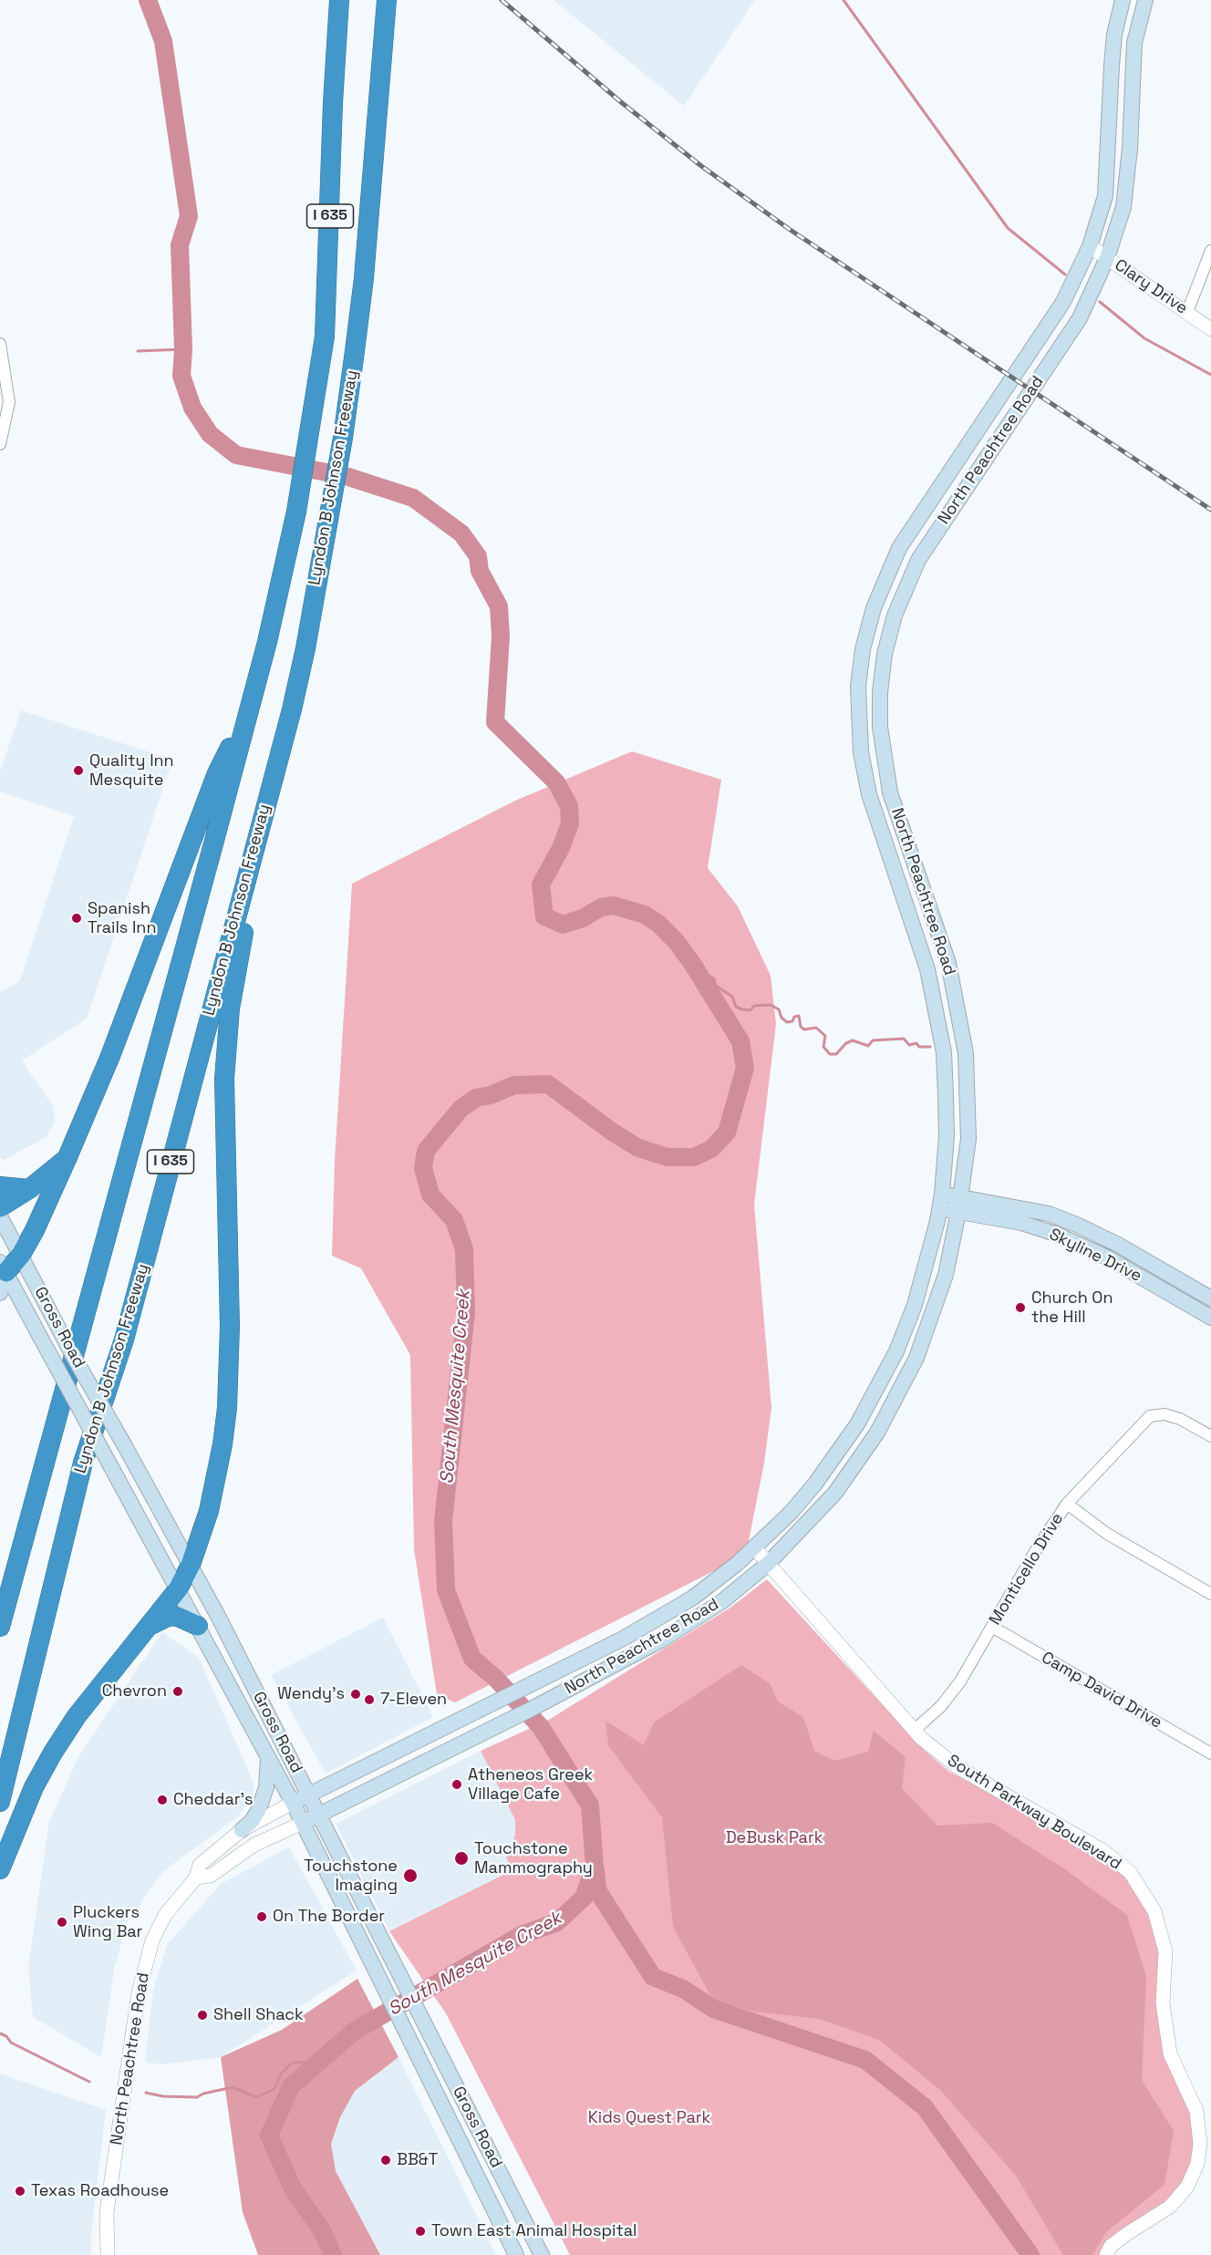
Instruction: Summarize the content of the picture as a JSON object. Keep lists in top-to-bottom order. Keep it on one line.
{"streets":{"highway":["I 635","Lyndon B Johnson Freeway"],"main road":["North Peachtree Road","Skyline Drive","Gross Road"],"street":["Clary Drive","Monticello Drive","Camp David Drive","South Parkway Boulevard"]},"crossings":[["Clary Drive","North Peachtree Road"],["North Peachtree Road","Skyline Drive"],["North Peachtree Road","Gross Road"],["North Peachtree Road","South Parkway Boulevard"],["Monticello Drive","Camp David Drive"],["Monticello Drive","South Parkway Boulevard"]],"water":["South Mesquite Creek"],"parks":["DeBusk Park","Kids Quest Park"],"places":["Quality Inn Mesquite","Spanish Trails Inn","Church On the Hill","Chevron","Wendy's","7-Eleven","Atheneos Greek Village Cafe","Cheddar's","Touchstone Mammography","Touchstone Imaging","On The Border","Pluckers Wing Bar","Shell Shack","BB&T","Texas Roadhouse","Town East Animal Hospital"]}
